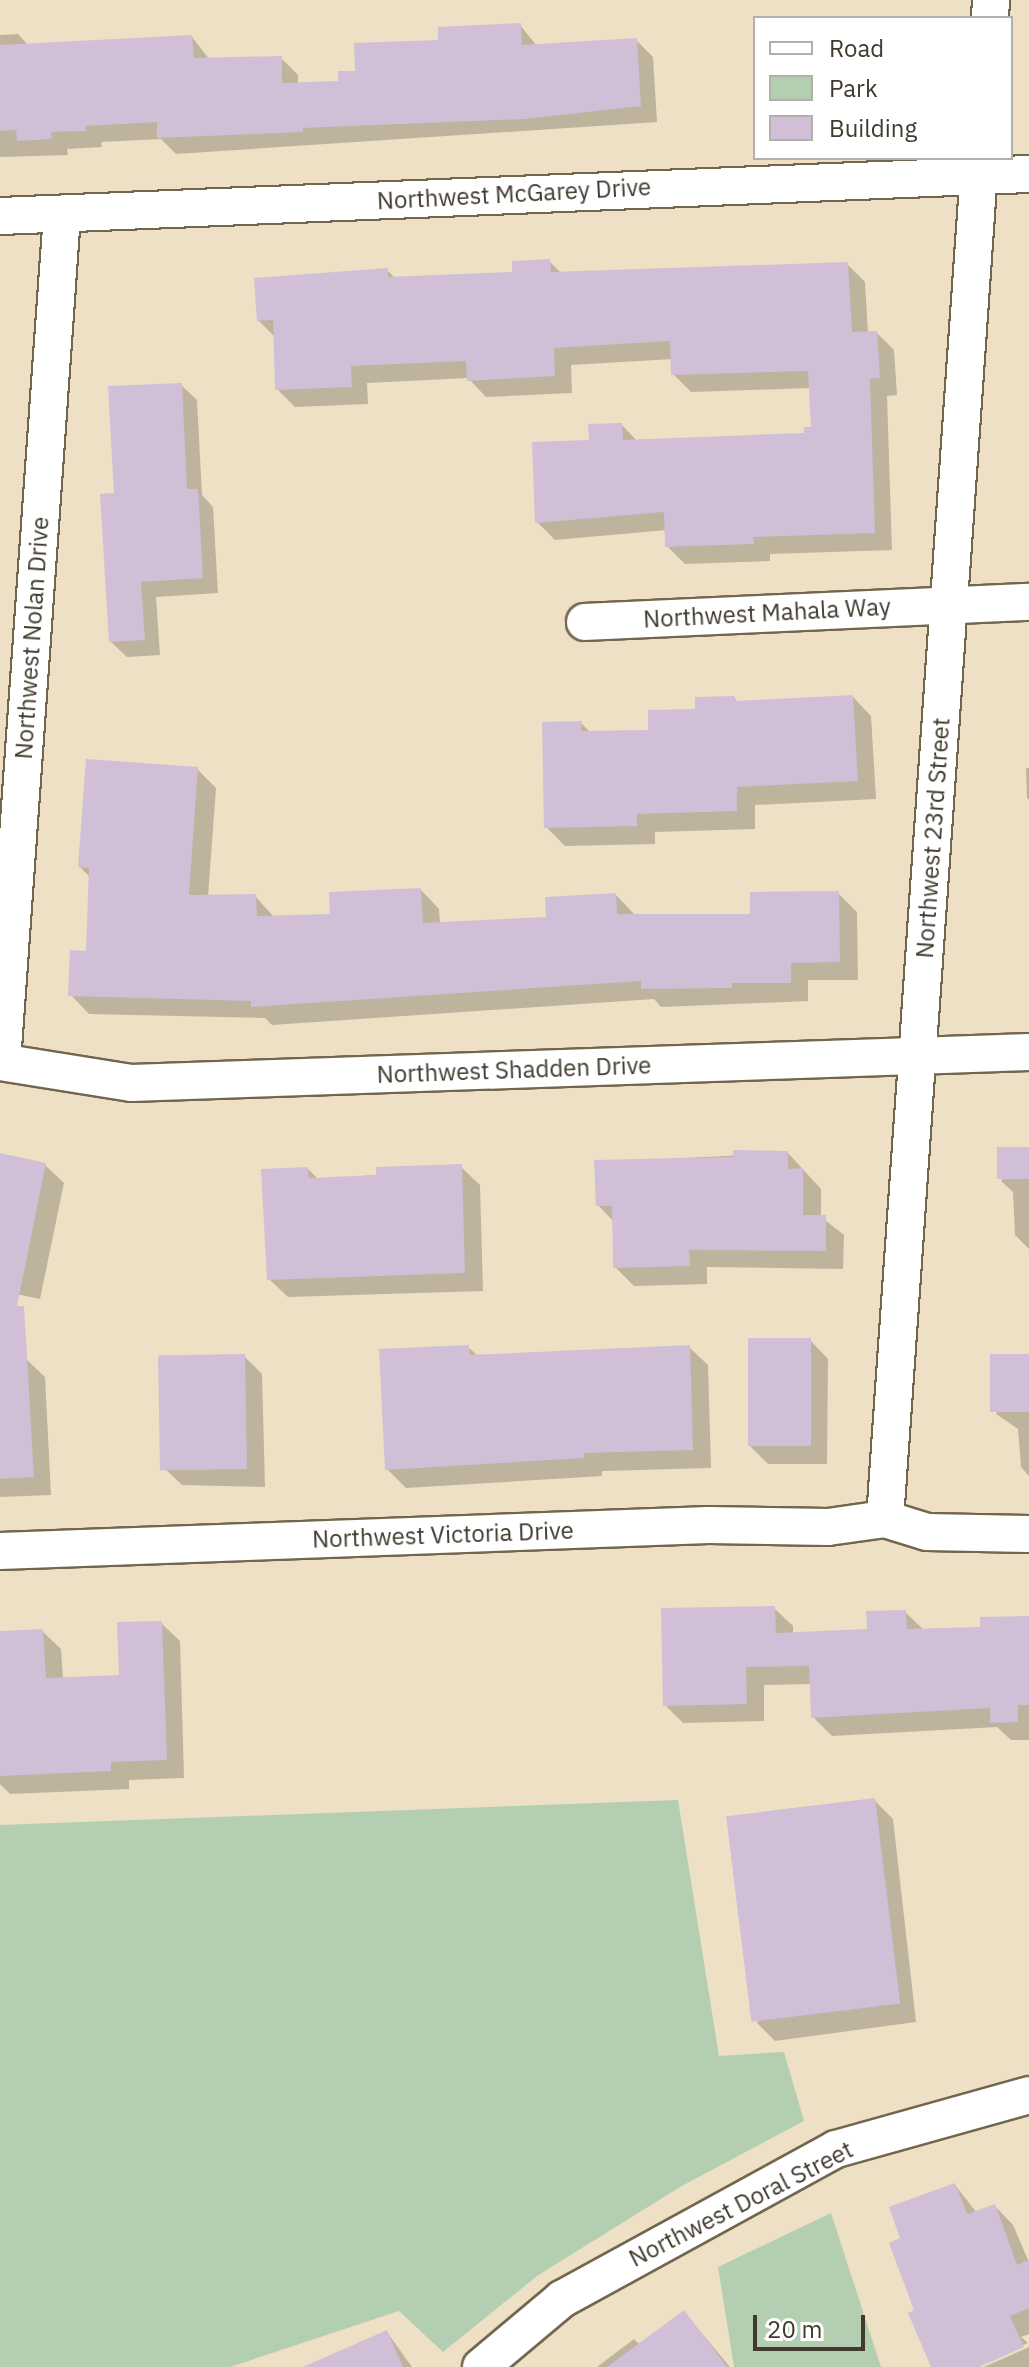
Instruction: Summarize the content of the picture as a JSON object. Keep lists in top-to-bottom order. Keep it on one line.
{"streets":{"street":["Northwest McGarey Drive","Northwest Mahala Way","Northwest Nolan Drive","Northwest 23rd Street","Northwest Shadden Drive","Northwest Victoria Drive","Northwest Doral Street"]},"crossings":[["Northwest McGarey Drive","Northwest Nolan Drive"],["Northwest McGarey Drive","Northwest 23rd Street"],["Northwest Mahala Way","Northwest 23rd Street"],["Northwest Nolan Drive","Northwest Shadden Drive"],["Northwest 23rd Street","Northwest Shadden Drive"],["Northwest 23rd Street","Northwest Victoria Drive"]],"legend":["Road","Park","Building"],"scale_bar":"20 m"}
